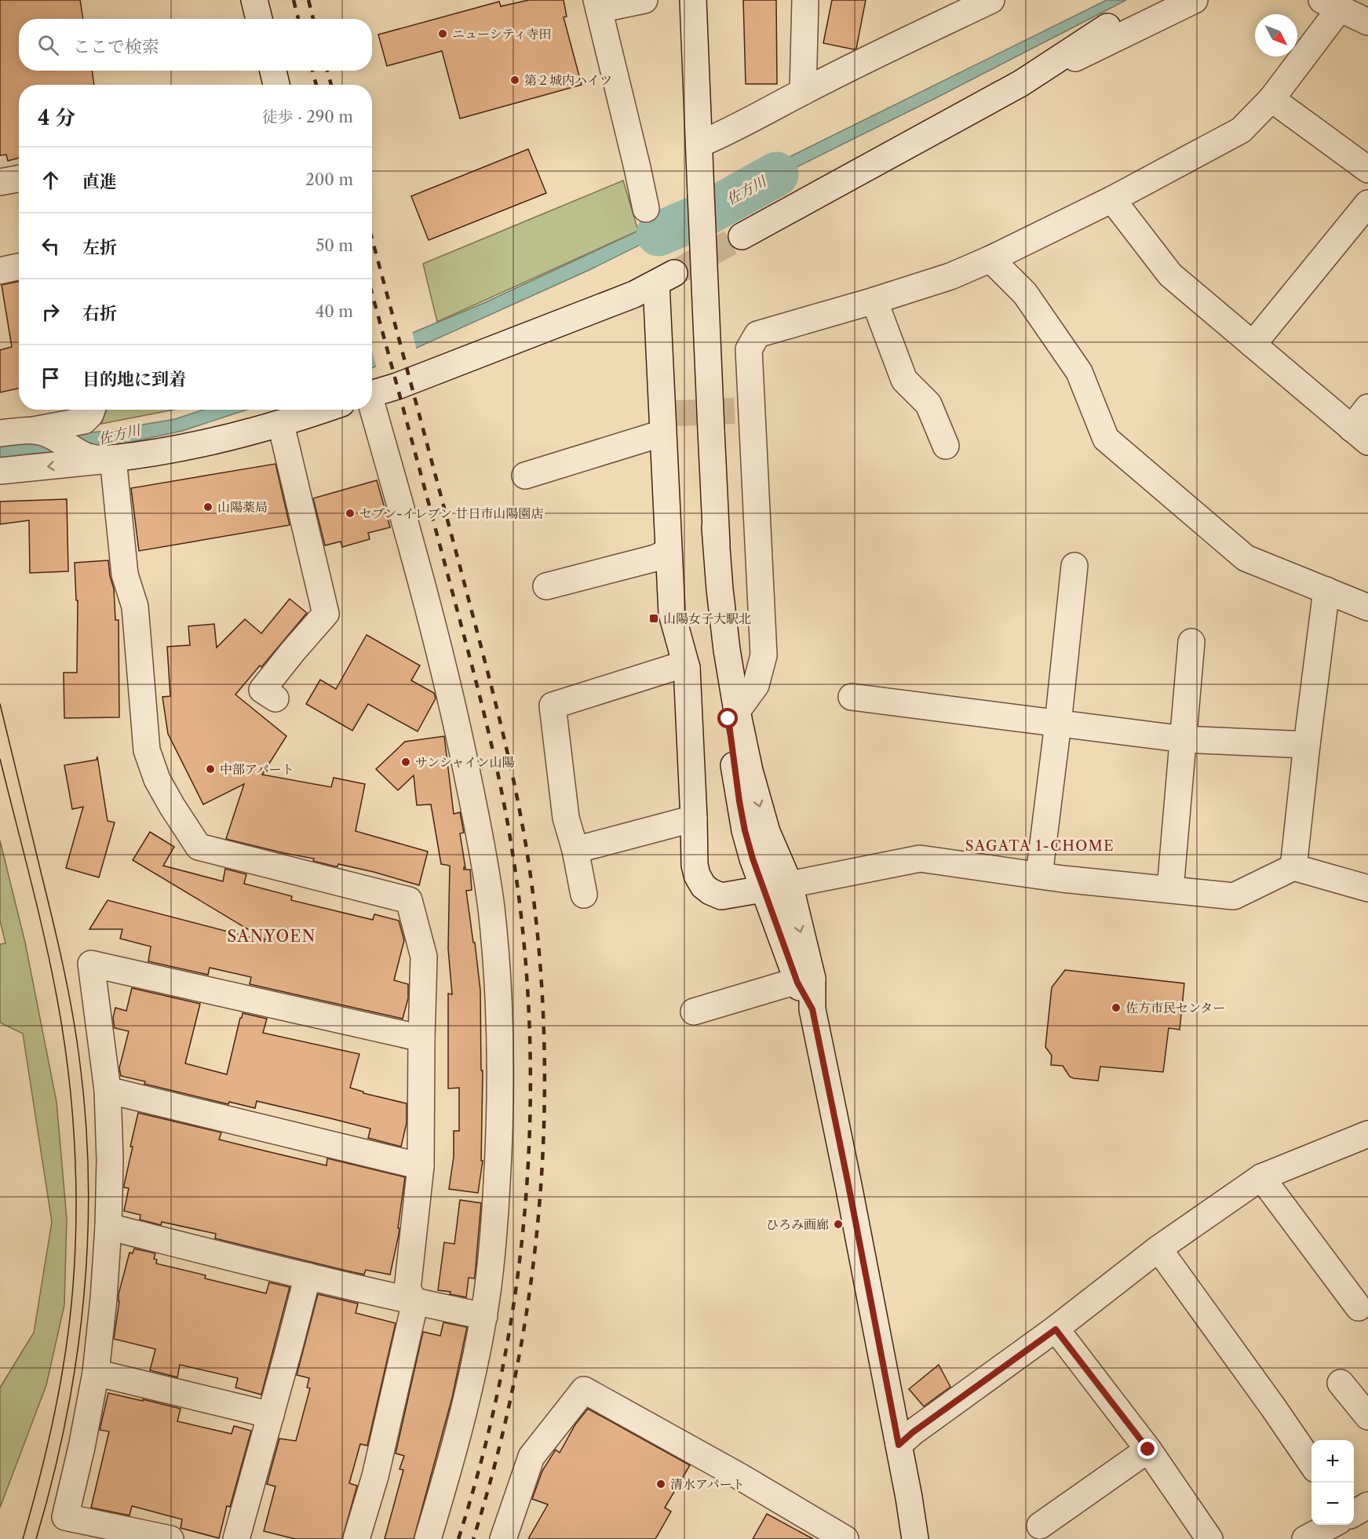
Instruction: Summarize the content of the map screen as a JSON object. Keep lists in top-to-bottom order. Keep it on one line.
{"districts":["SAGATA 1-CHOME","SANYOEN"],"water":["佐方川"],"places":{"other":["ニューシティ寺田","第２城内ハイツ","山陽薬局","セブン-イレブン 廿日市山陽園店","サンシャイン山陽","中部アパート","佐方市民センター","ひろみ画廊","清水アパート"],"transit":["山陽女子大駅北"]},"north":"bottom right","page":{"search":"ここで検索","heading":["4 分","徒歩 · 290 m"],"list":[["直進","200 m"],["左折","50 m"],["右折","40 m"],"目的地に到着"],"map_buttons":["+","−"]}}
